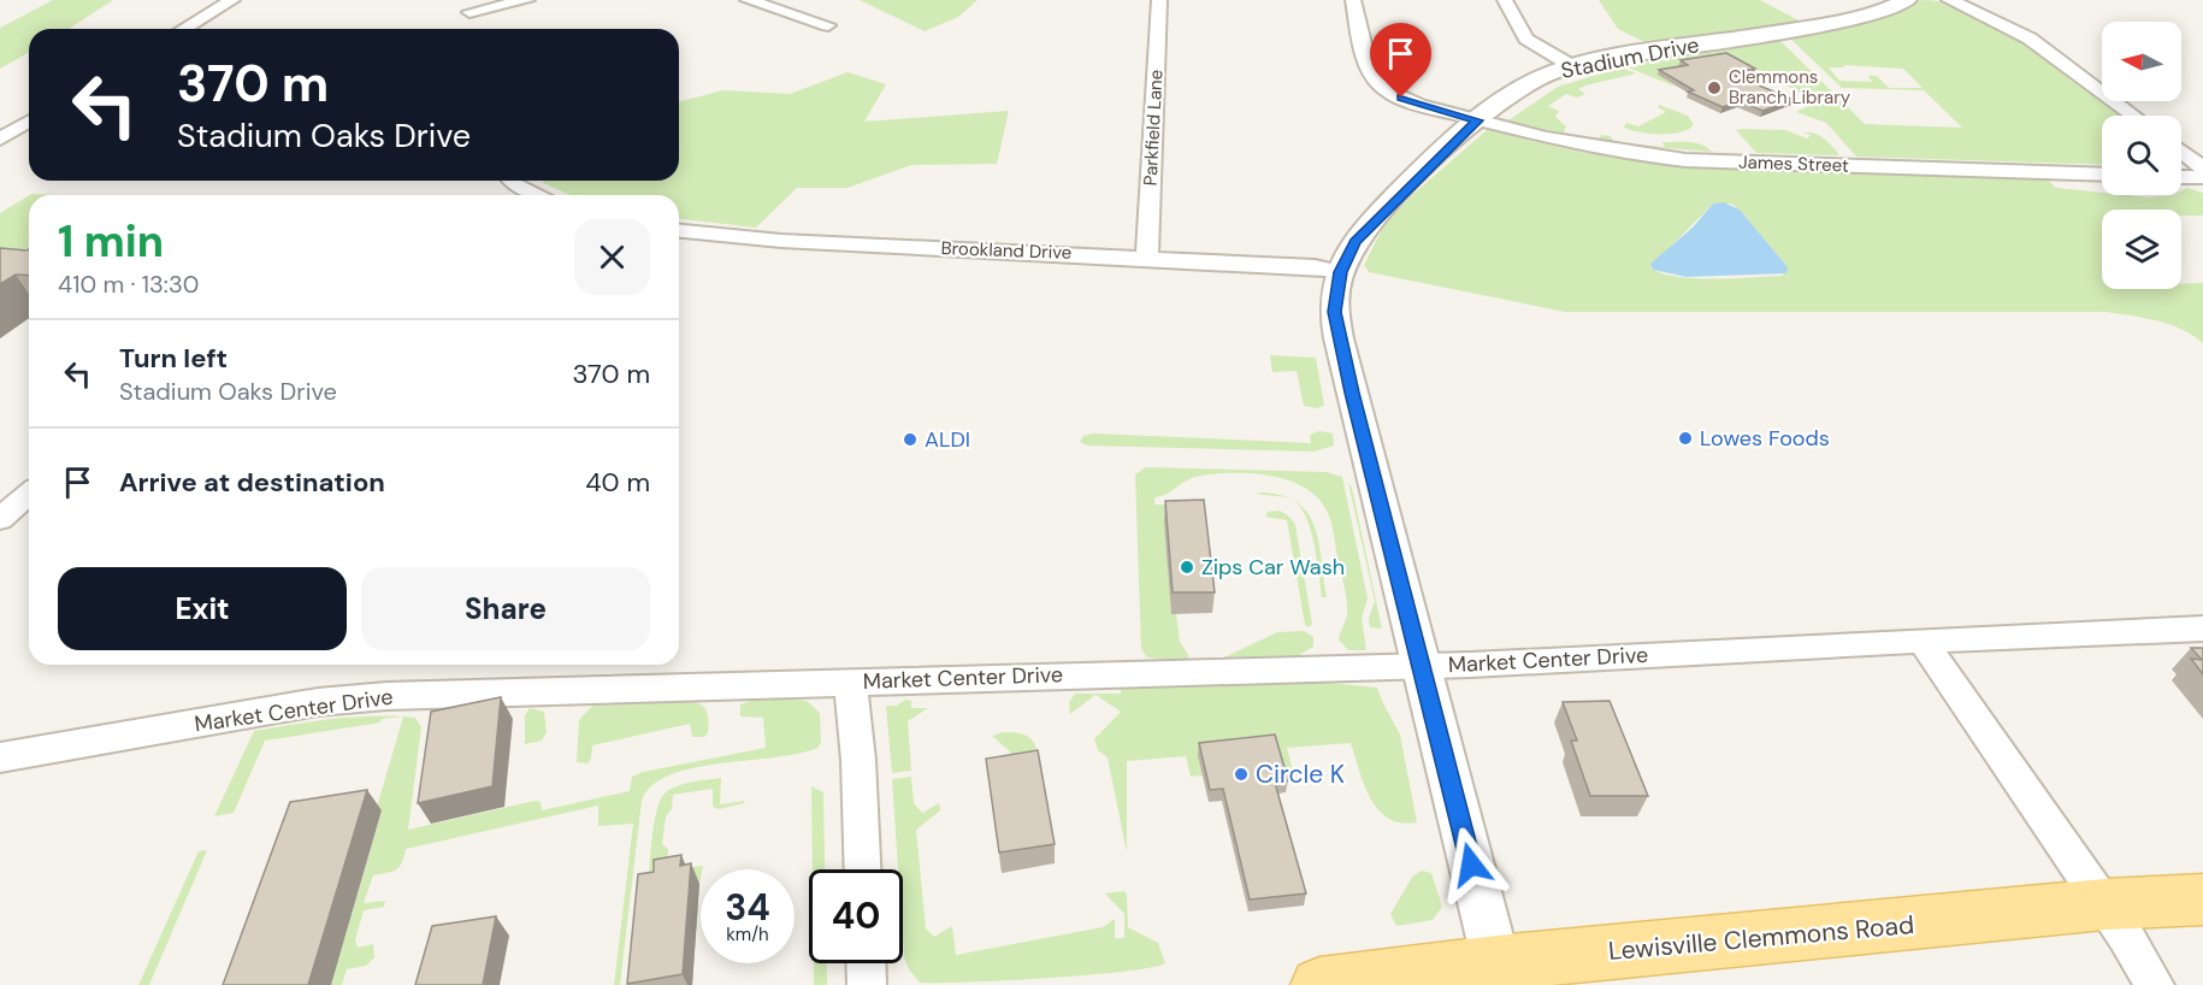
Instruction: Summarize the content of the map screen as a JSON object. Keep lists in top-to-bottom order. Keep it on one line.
{"streets":{"main road":["Lewisville Clemmons Road"],"street":["Stadium Drive","Parkfield Lane","James Street","Brookland Drive","Market Center Drive"]},"crossings":[["Stadium Drive","James Street"],["Stadium Drive","Brookland Drive"],["Stadium Drive","Market Center Drive"],["Stadium Drive","Lewisville Clemmons Road"],["Parkfield Lane","Brookland Drive"]],"places":["Clemmons Branch Library","Lowes Foods","ALDI","Zips Car Wash","Circle K"],"north":"left","page":{"turn":["370 m","Stadium Oaks Drive"],"heading":["1 min","410 m · 13:30"],"list":[{"name":"Turn left","note":"Stadium Oaks Drive","value":"370 m"},{"name":"Arrive at destination","value":"40 m"}],"buttons":["Exit","Share"],"speed":"34 km/h","limit":"40"}}
